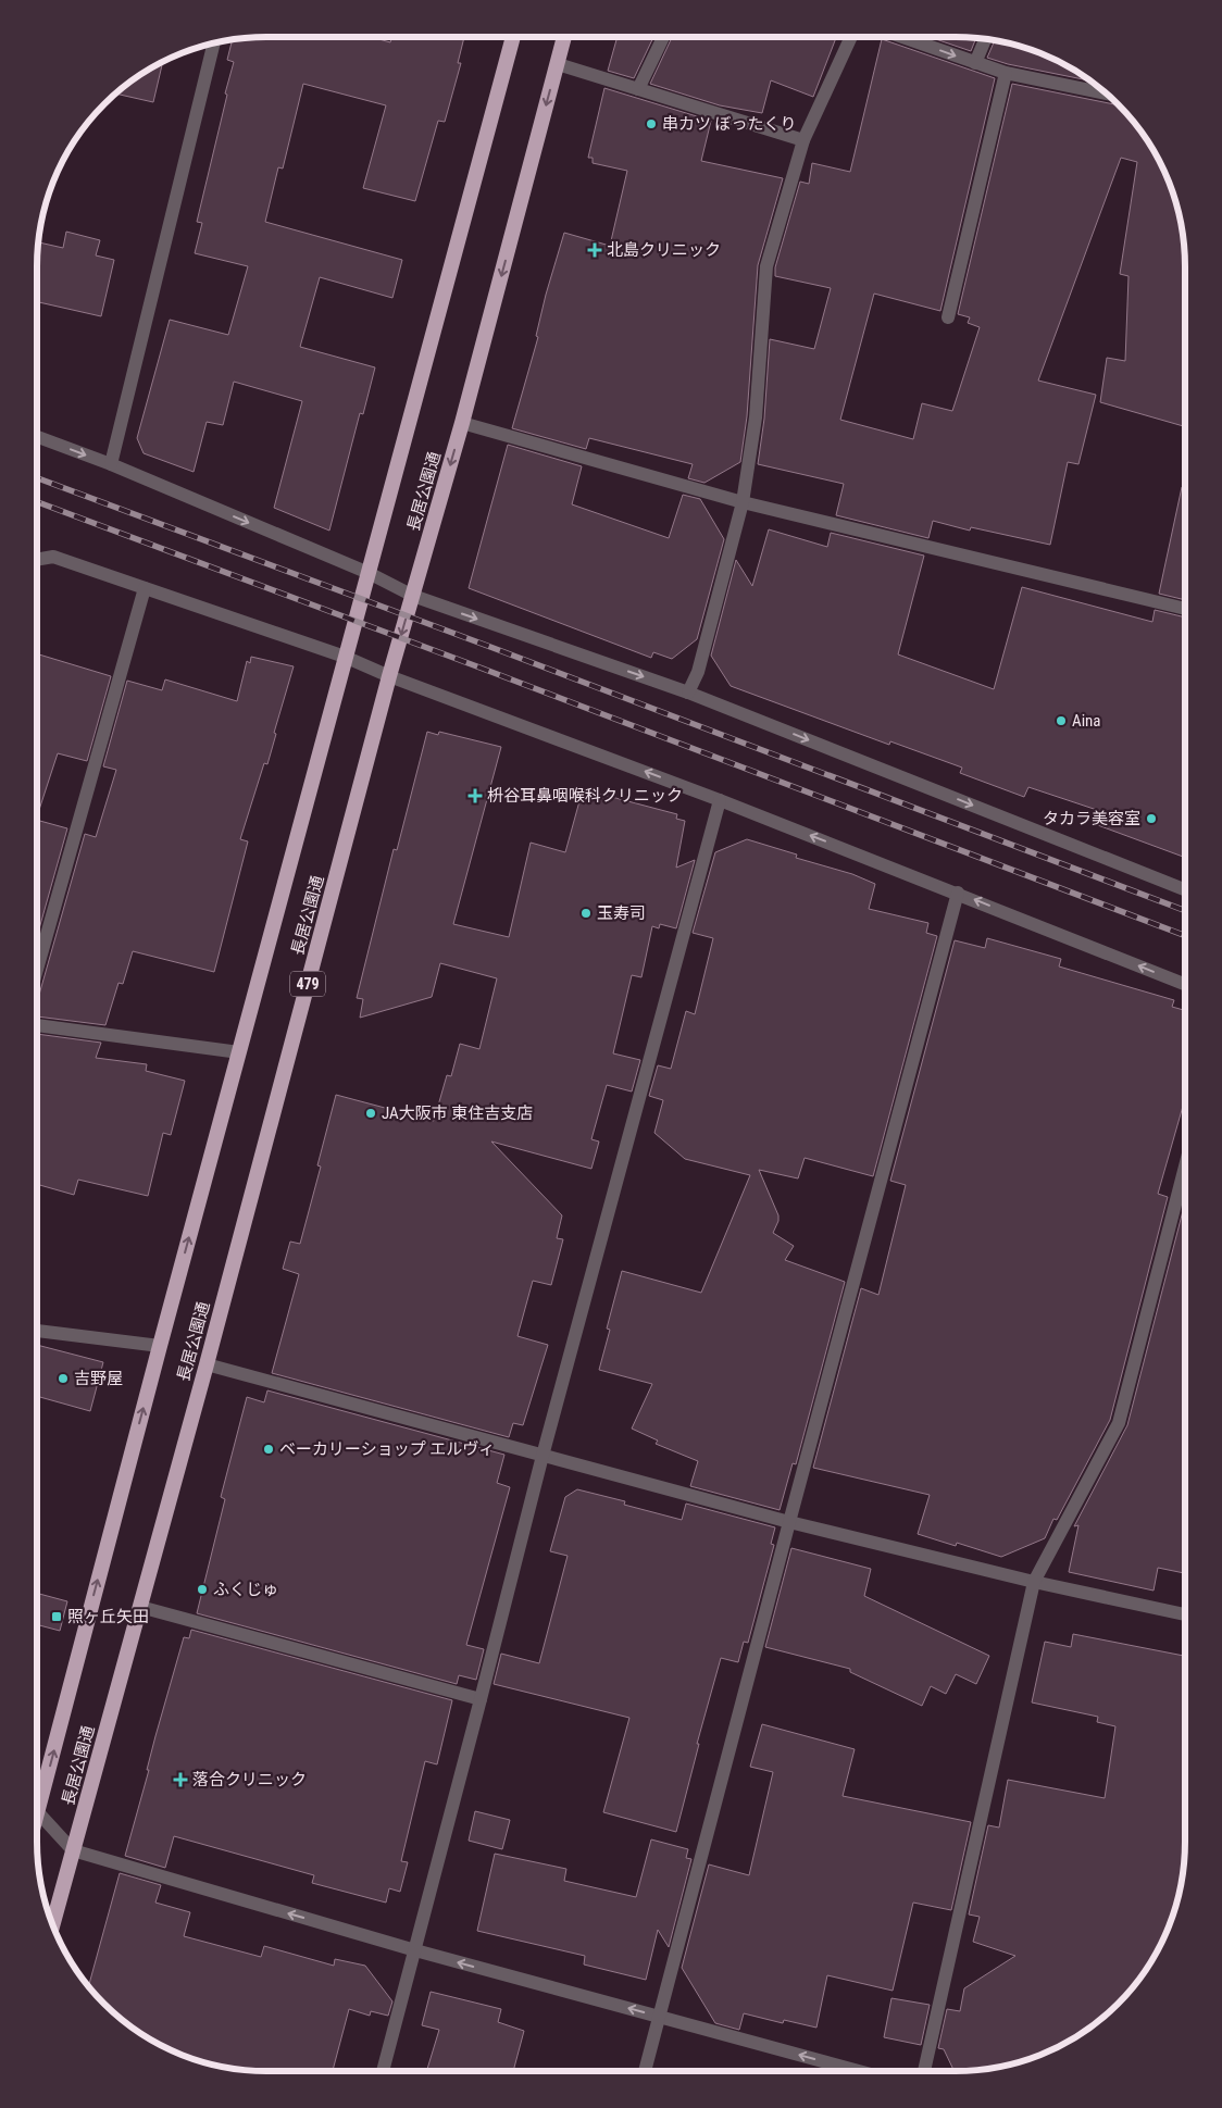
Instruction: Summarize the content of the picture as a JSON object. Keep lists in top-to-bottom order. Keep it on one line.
{"streets":{"highway":["長居公園通","479"]},"places":{"other":["串カツ ぼったくり","Aina","タカラ美容室","玉寿司","JA大阪市 東住吉支店","吉野屋","ベーカリーショップ エルヴィ","ふくじゅ"],"health":["北島クリニック","枡谷耳鼻咽喉科クリニック","落合クリニック"],"transit":["照ヶ丘矢田"]}}
